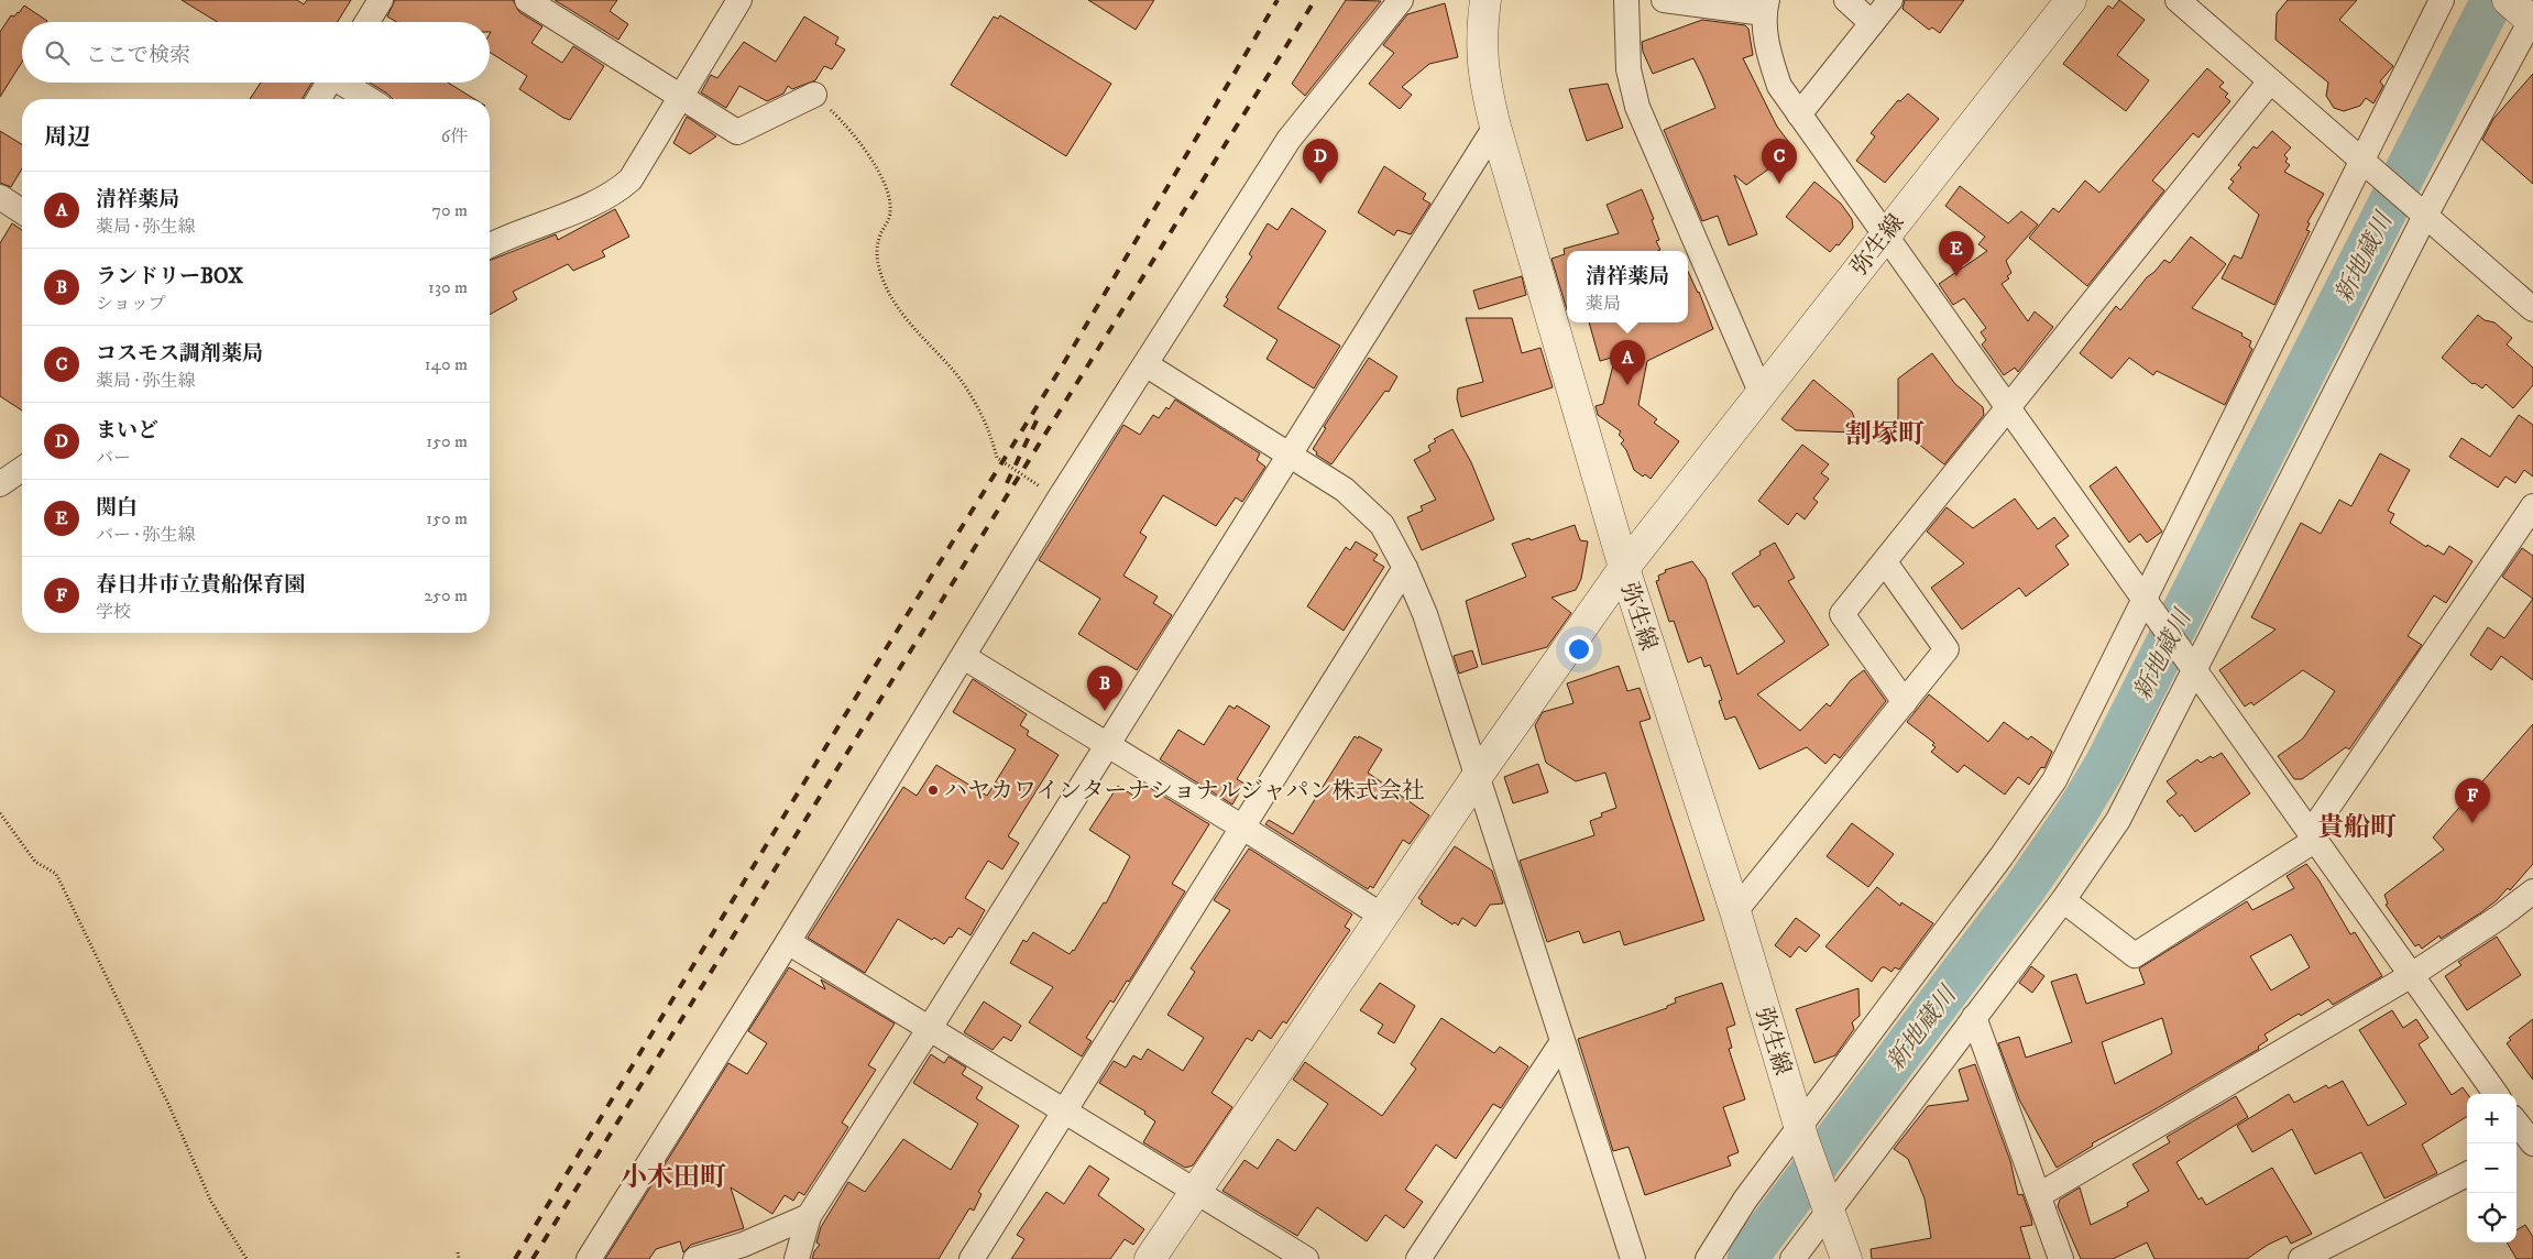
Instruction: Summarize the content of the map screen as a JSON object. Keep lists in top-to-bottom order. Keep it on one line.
{"streets":{"street":["弥生線"]},"districts":["割塚町","貴船町","小木田町"],"water":["新地蔵川"],"places":["ハヤカワインターナショナルジャパン株式会社"],"page":{"search":"ここで検索","heading":["周辺","6件"],"pins":["C","D","E","A","B","F"],"list":[{"mark":"A","name":"清祥薬局","note":"薬局 · 弥生線","value":"70 m"},{"mark":"B","name":"ランドリーBOX","note":"ショップ","value":"130 m"},{"mark":"C","name":"コスモス調剤薬局","note":"薬局 · 弥生線","value":"140 m"},{"mark":"D","name":"まいど","note":"バー","value":"150 m"},{"mark":"E","name":"関白","note":"バー · 弥生線","value":"150 m"},{"mark":"F","name":"春日井市立貴船保育園","note":"学校","value":"250 m"}],"popup":["清祥薬局","薬局"],"map_buttons":["+","−"]}}
